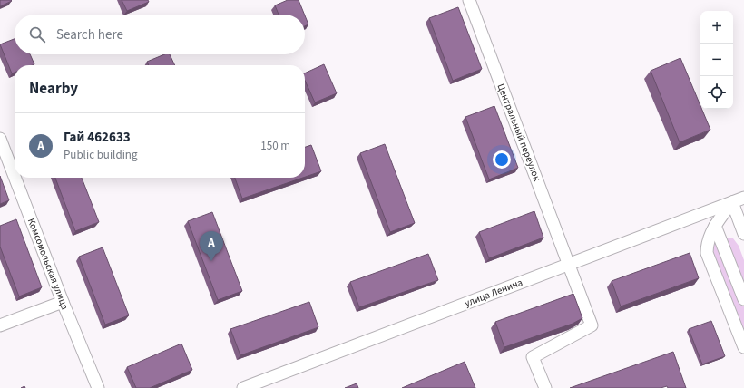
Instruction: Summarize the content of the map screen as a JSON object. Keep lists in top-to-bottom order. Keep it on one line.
{"streets":{"street":["Центральный переулок","Комсомольская улица","улица Ленина"]},"crossings":[["Центральный переулок","улица Ленина"]],"page":{"map_buttons":["+","−"],"search":"Search here","heading":"Nearby","list":[{"mark":"A","name":"Гай 462633","note":"Public building","value":"150 m"}],"pins":"A"}}
